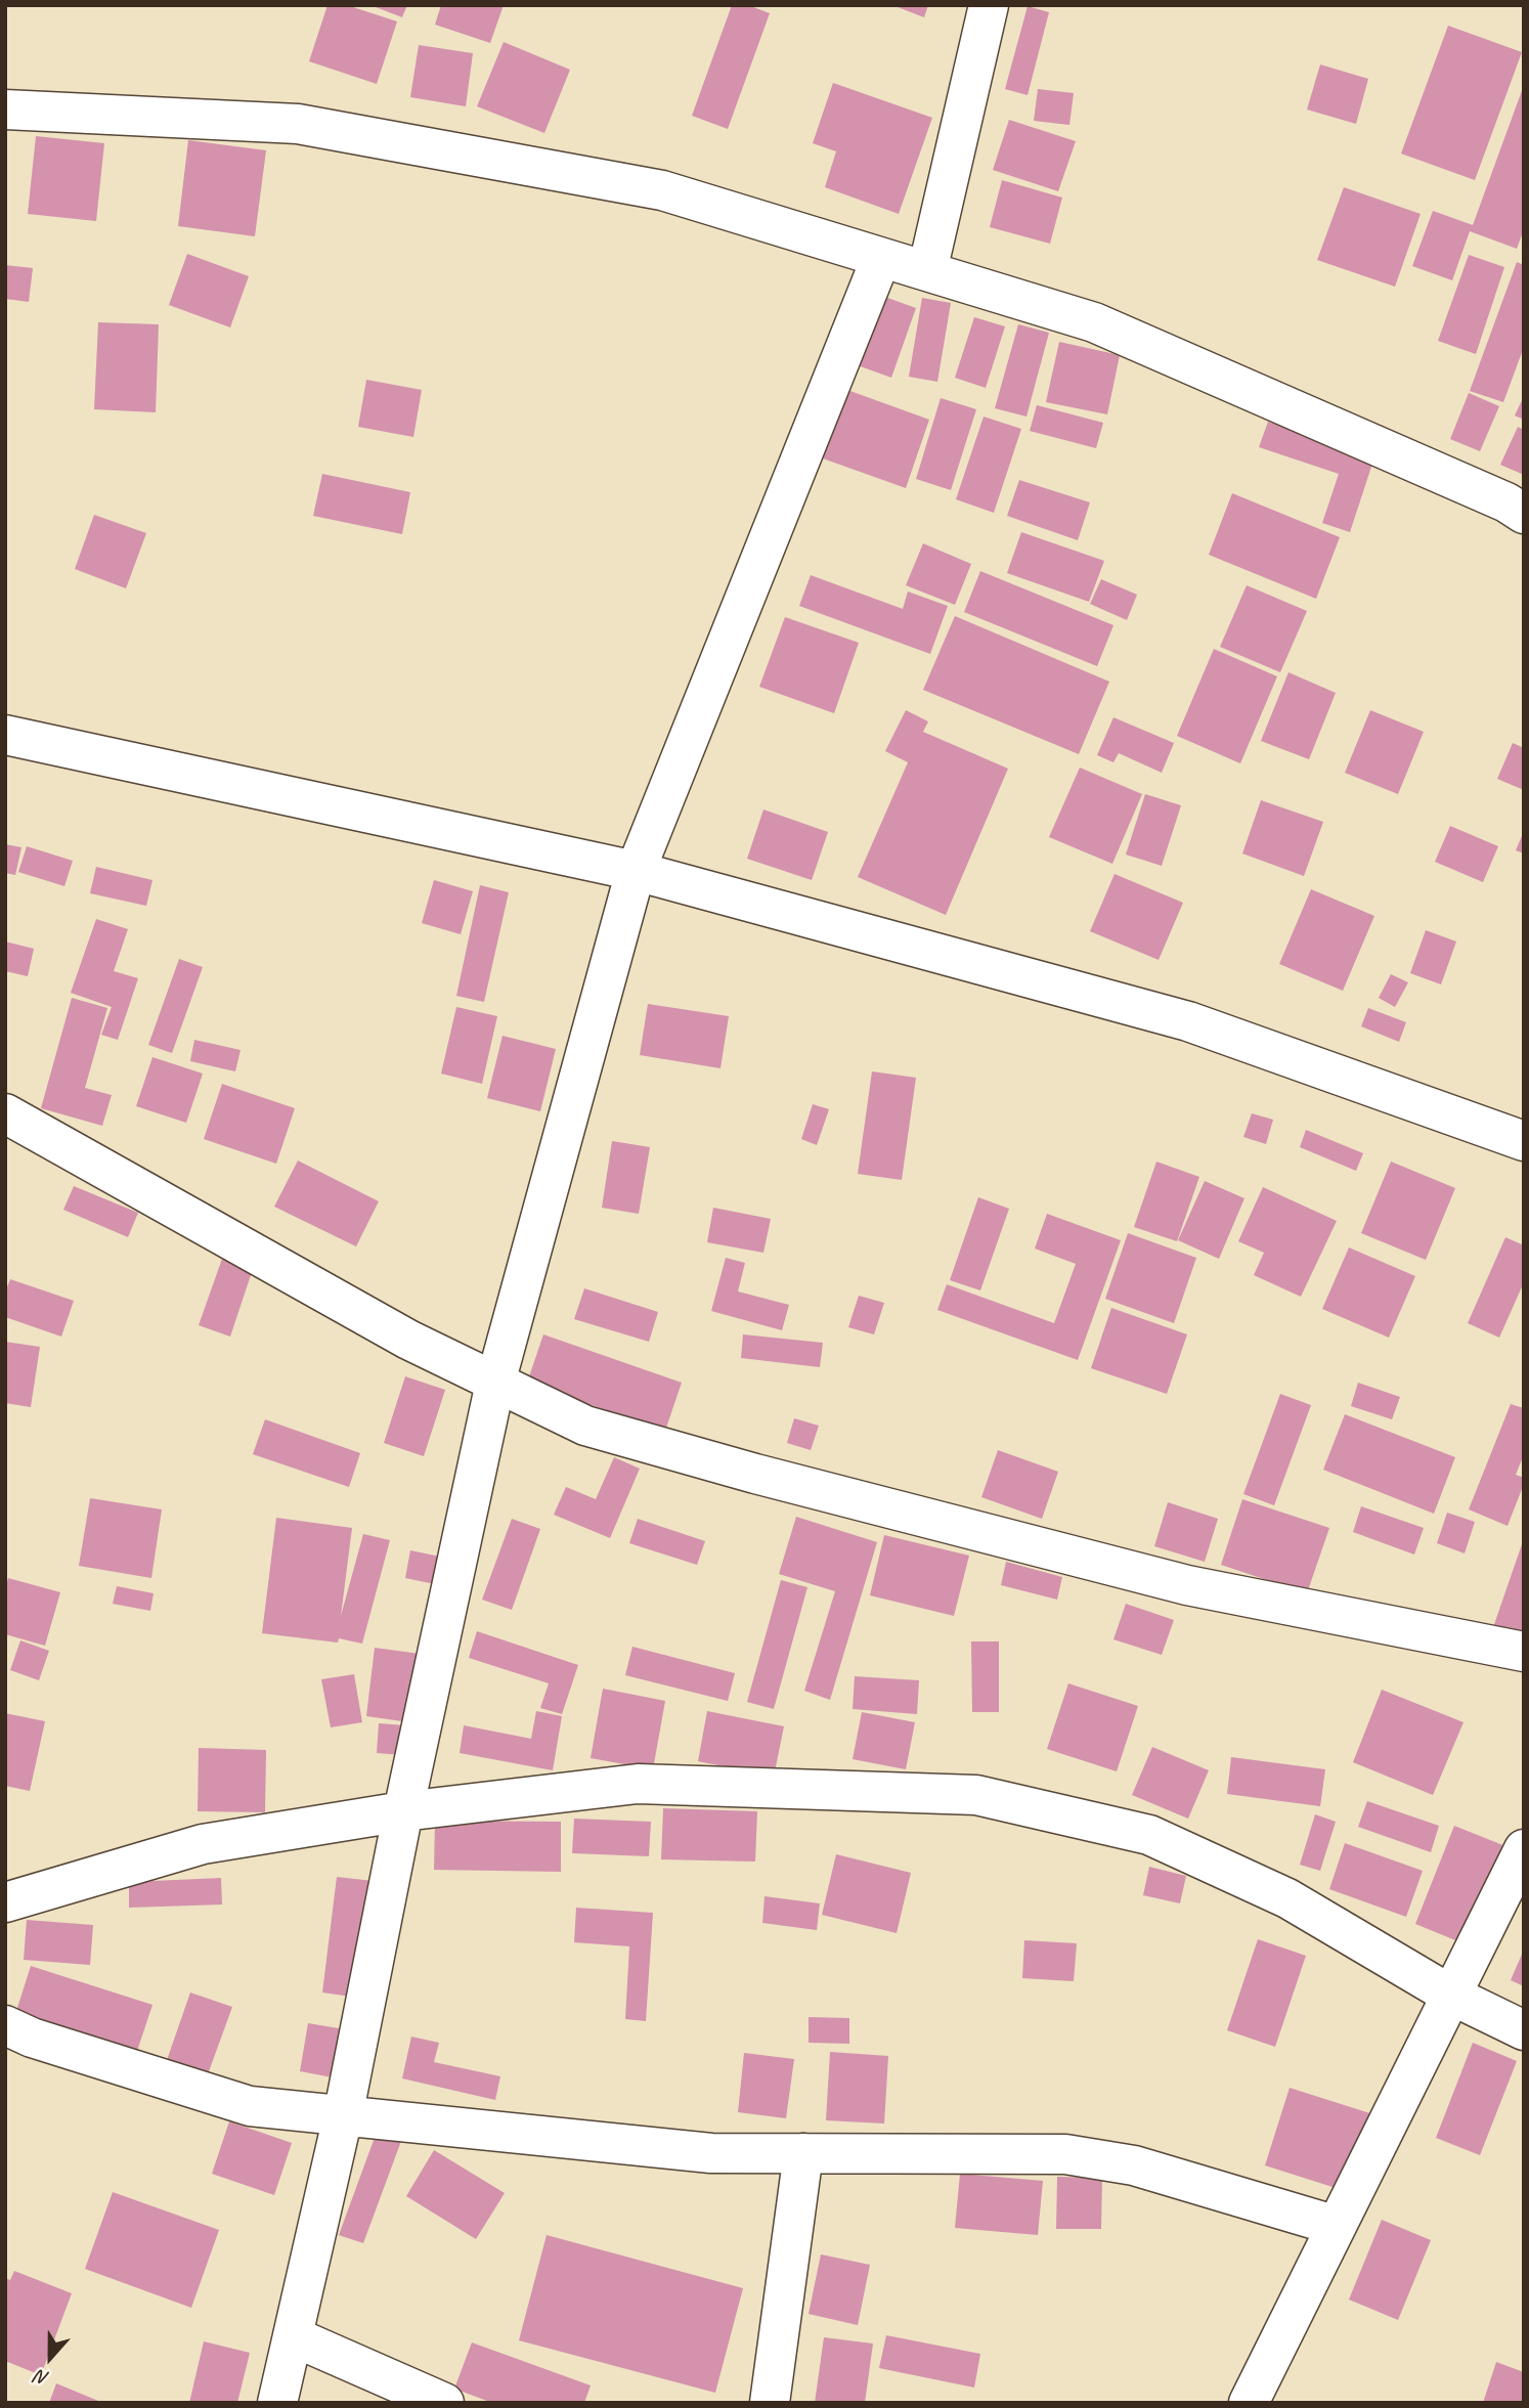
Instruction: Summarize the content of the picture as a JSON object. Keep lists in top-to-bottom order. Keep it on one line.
{"north":"bottom"}
